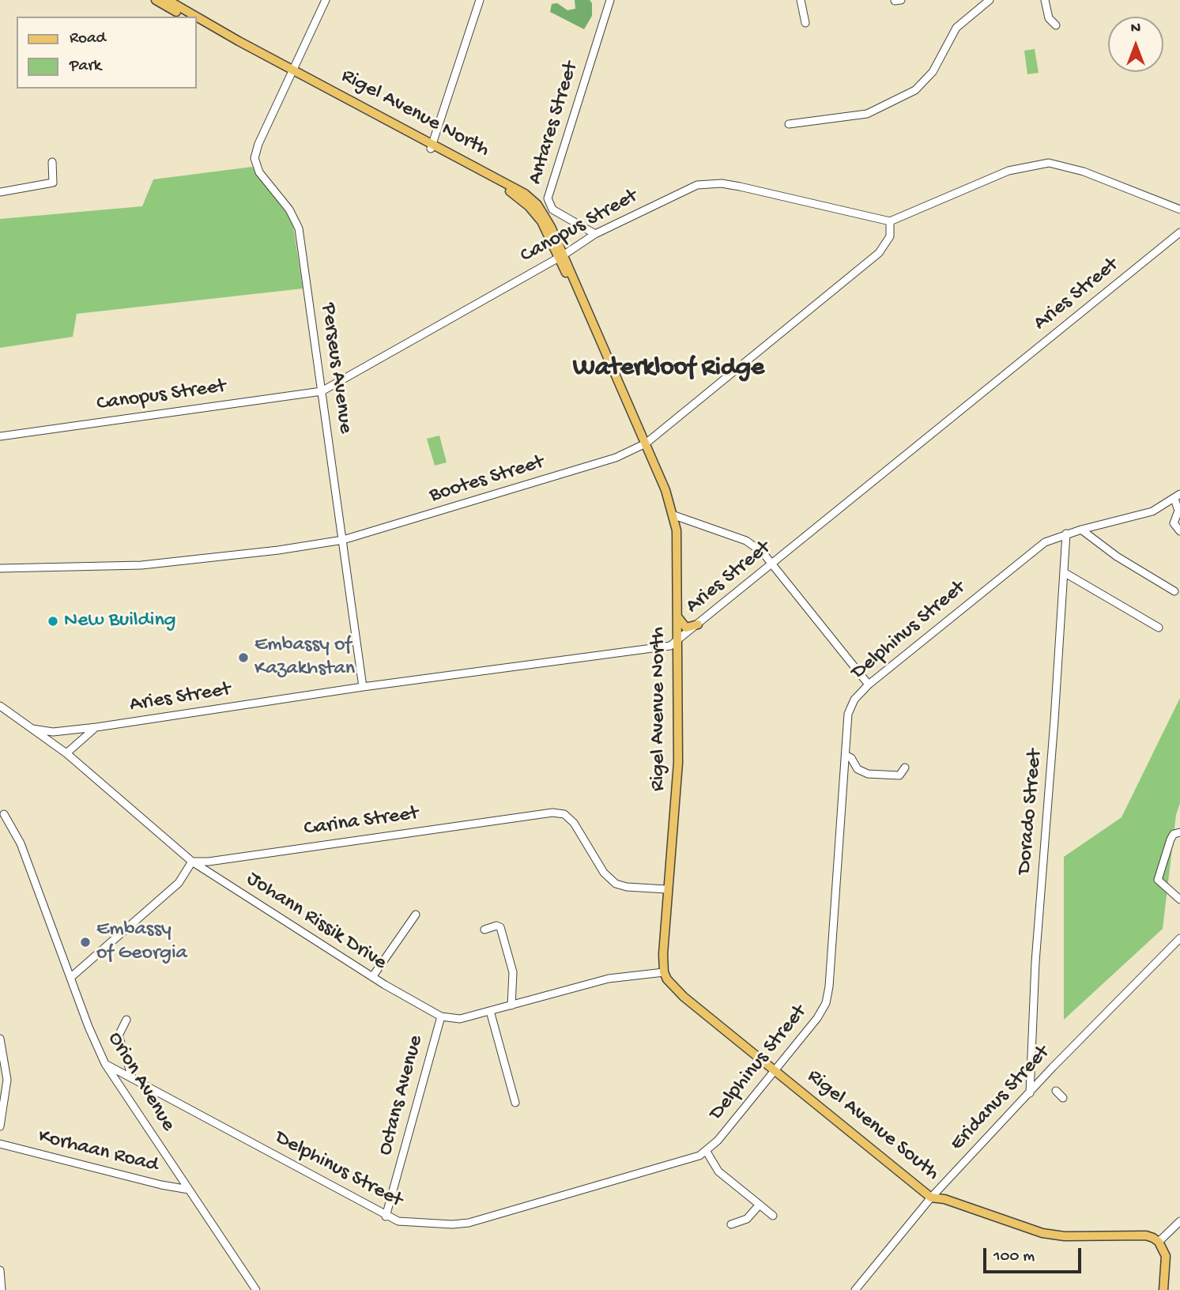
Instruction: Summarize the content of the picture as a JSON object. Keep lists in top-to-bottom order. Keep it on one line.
{"streets":{"main road":["Rigel Avenue North","Rigel Avenue South"],"street":["Antares Street","Canopus Street","Aries Street","Perseus Avenue","Bootes Street","Delphinus Street","Dorado Street","Carina Street","Johann Rissik Drive","Orion Avenue","Octans Avenue","Eridanus Street","Korhaan Road"]},"crossings":[["Rigel Avenue North","Canopus Street"],["Rigel Avenue North","Aries Street"],["Rigel Avenue North","Perseus Avenue"],["Rigel Avenue North","Bootes Street"],["Rigel Avenue North","Carina Street"],["Rigel Avenue North","Johann Rissik Drive"],["Antares Street","Canopus Street"],["Canopus Street","Perseus Avenue"],["Canopus Street","Bootes Street"],["Aries Street","Perseus Avenue"],["Aries Street","Johann Rissik Drive"],["Perseus Avenue","Bootes Street"],["Delphinus Street","Dorado Street"],["Delphinus Street","Orion Avenue"],["Delphinus Street","Octans Avenue"],["Delphinus Street","Rigel Avenue South"],["Dorado Street","Eridanus Street"],["Carina Street","Johann Rissik Drive"],["Johann Rissik Drive","Octans Avenue"],["Orion Avenue","Korhaan Road"],["Eridanus Street","Rigel Avenue South"]],"districts":["Waterkloof Ridge"],"places":["New Building","Embassy of Kazakhstan","Embassy of Georgia"],"legend":["Road","Park"],"scale_bar":"100 m","north":"top"}
